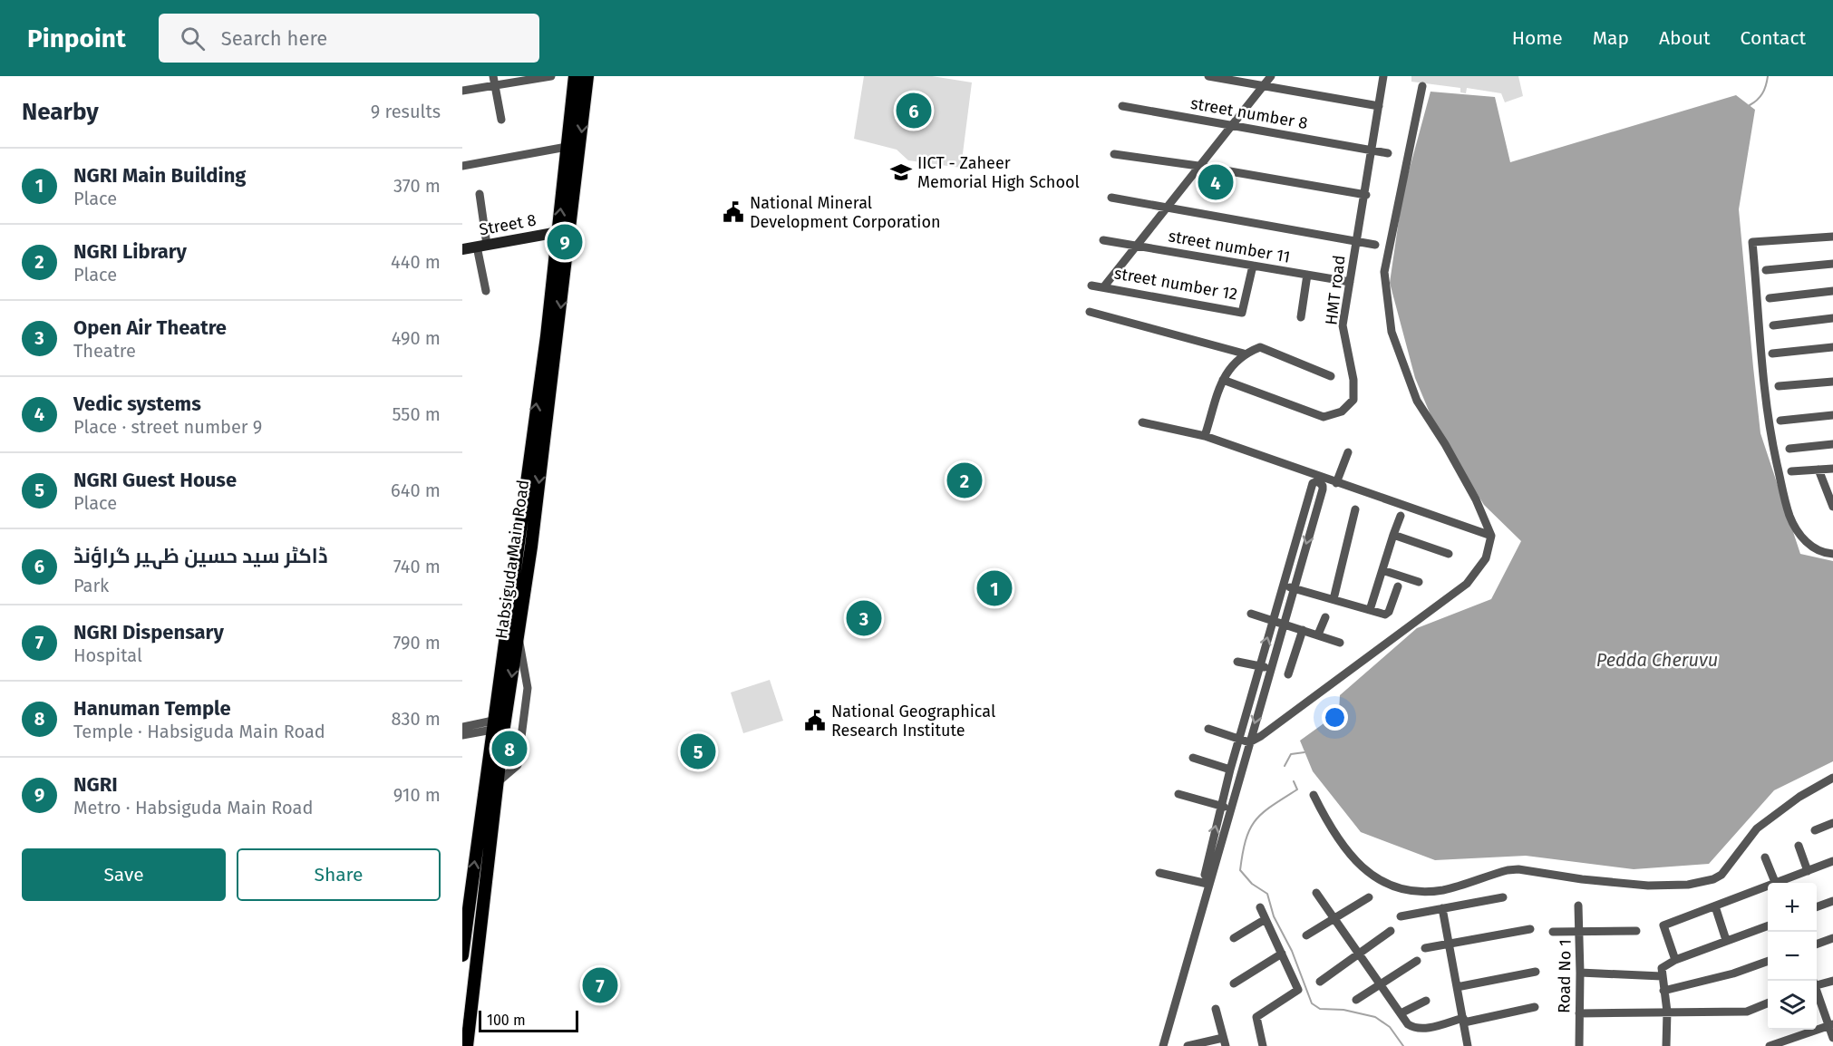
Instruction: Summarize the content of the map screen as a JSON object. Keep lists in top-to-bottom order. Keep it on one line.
{"streets":{"main road":["Habsiguda Main Road"],"street":["street number 8","Street 8","street number 11","street number 12","HMT road","Road No 1"]},"crossings":[["street number 8","HMT road"],["Street 8","Habsiguda Main Road"],["street number 11","street number 12"],["street number 11","HMT road"]],"water":["Pedda Cheruvu"],"places":{"school or university":["IICT - Zaheer Memorial High School"],"public building":["National Mineral Development Corporation","National Geographical Research Institute"]},"scale_bar":"100 m","page":{"header":"Pinpoint","search":"Search here","nav":["Home","Map","About","Contact"],"heading":["Nearby","9 results"],"pins":["6","4","9","2","1","3","8","5","7"],"list":[{"mark":"1","name":"NGRI Main Building","note":"Place","value":"370 m"},{"mark":"2","name":"NGRI Library","note":"Place","value":"440 m"},{"mark":"3","name":"Open Air Theatre","note":"Theatre","value":"490 m"},{"mark":"4","name":"Vedic systems","note":"Place · street number 9","value":"550 m"},{"mark":"5","name":"NGRI Guest House","note":"Place","value":"640 m"},{"mark":"6","name":"ڈاکٹر سید حسین ظہیر گراؤنڈ","note":"Park","value":"740 m"},{"mark":"7","name":"NGRI Dispensary","note":"Hospital","value":"790 m"},{"mark":"8","name":"Hanuman Temple","note":"Temple · Habsiguda Main Road","value":"830 m"},{"mark":"9","name":"NGRI","note":"Metro · Habsiguda Main Road","value":"910 m"}],"buttons":["Save","Share"],"map_buttons":["+","−"],"scale":"100 m"}}
